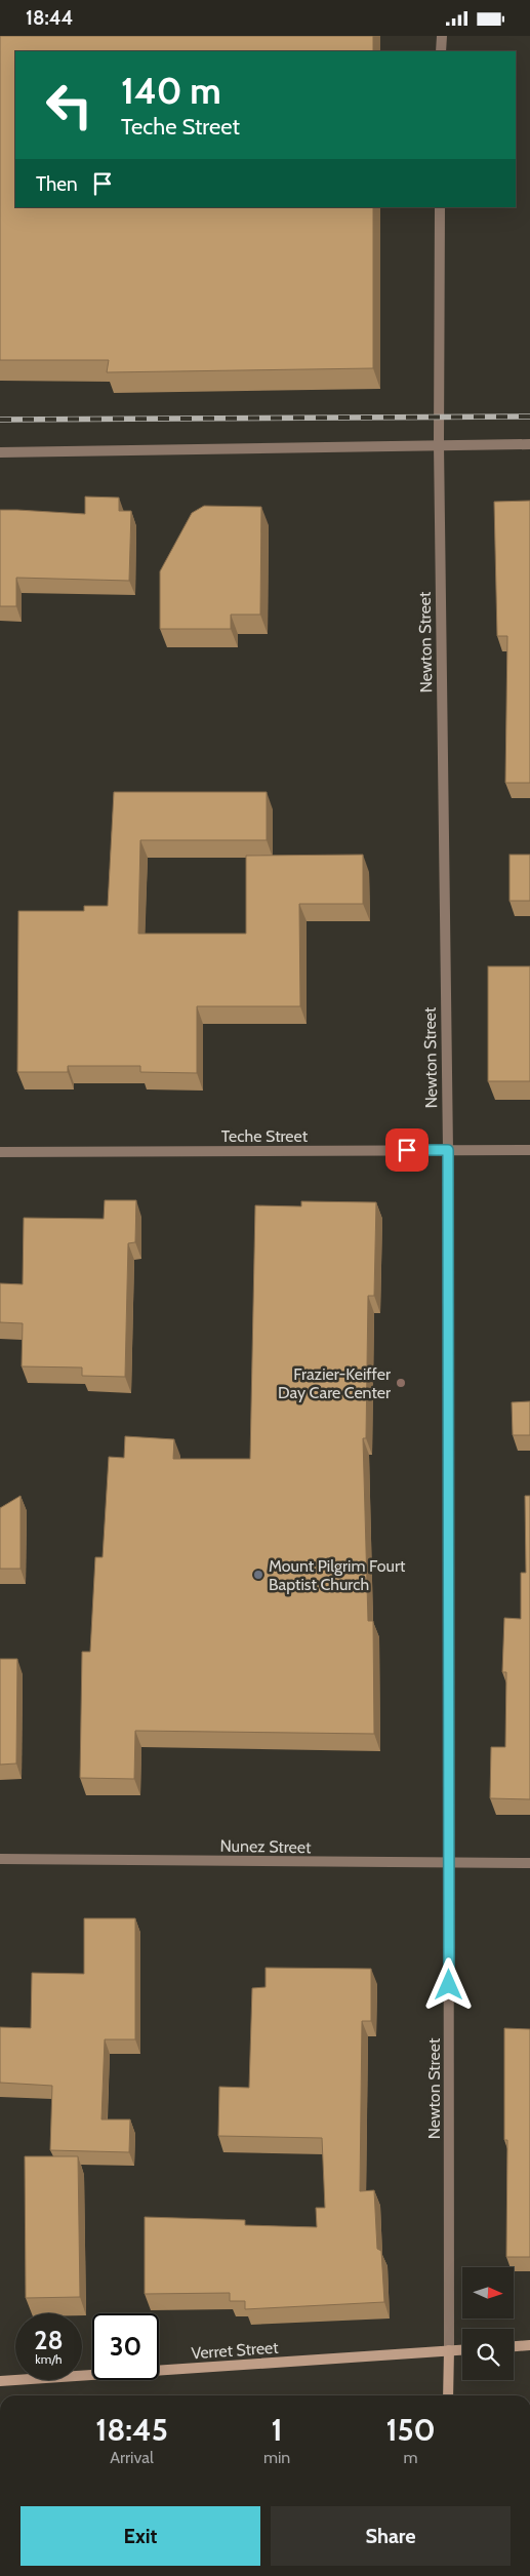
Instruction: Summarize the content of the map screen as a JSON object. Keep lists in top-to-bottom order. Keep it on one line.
{"streets":{"main road":["Newton Street","Verret Street"],"street":["Teche Street","Nunez Street"]},"crossings":[["Newton Street","Teche Street"],["Newton Street","Nunez Street"],["Newton Street","Verret Street"]],"places":["Frazier-Keiffer Day Care Center","Mount Pilgrim Fourt Baptist Church"],"north":"right","page":{"status":"18:44","turn":["140 m","Teche Street"],"then":"Then","speed":"28 km/h","limit":"30","eta":["18:45","Arrival","1","min","150","m"],"buttons":["Exit","Share"]}}
